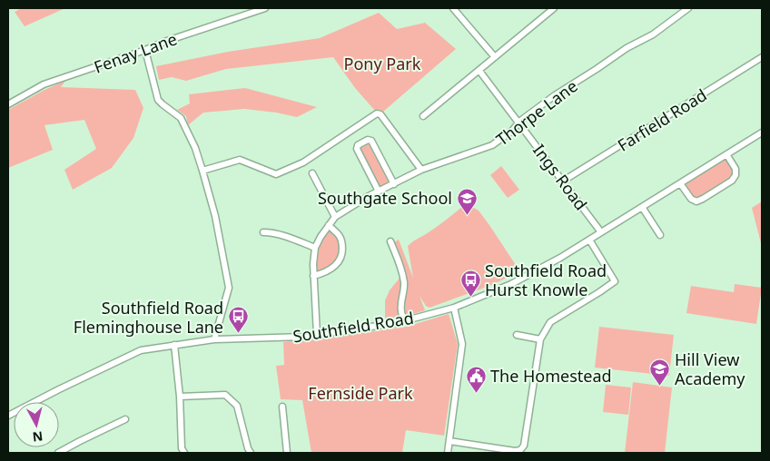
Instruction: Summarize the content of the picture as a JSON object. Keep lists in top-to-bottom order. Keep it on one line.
{"streets":{"street":["Fenay Lane","Thorpe Lane","Farfield Road","Ings Road","Southfield Road"]},"crossings":[["Thorpe Lane","Ings Road"],["Thorpe Lane","Southfield Road"],["Farfield Road","Ings Road"],["Ings Road","Southfield Road"]],"parks":["Pony Park","Fernside Park"],"places":{"school or university":["Southgate School","Hill View Academy"],"bus stop":["Southfield Road Hurst Knowle","Southfield Road Fleminghouse Lane"],"public building":["The Homestead"]},"north":"bottom"}
